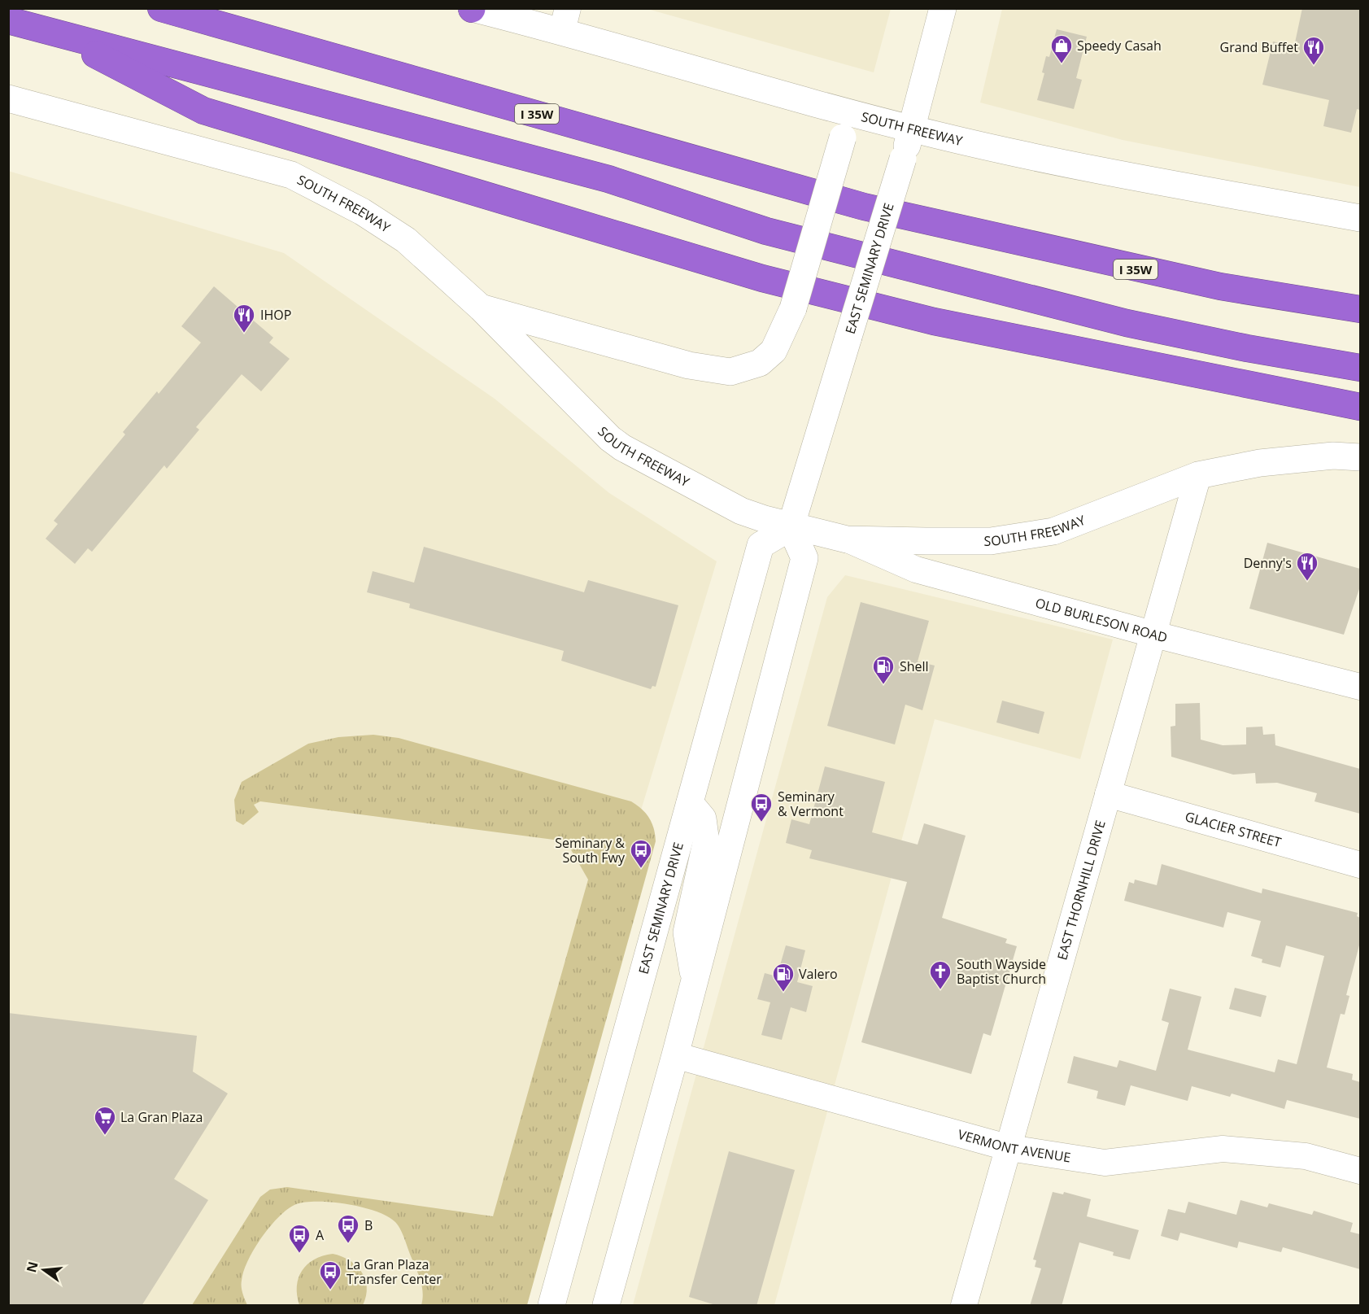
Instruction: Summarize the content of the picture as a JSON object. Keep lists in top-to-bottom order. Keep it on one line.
{"streets":{"highway":["I 35W"],"main road":["SOUTH FREEWAY","EAST SEMINARY DRIVE"],"street":["OLD BURLESON ROAD","GLACIER STREET","EAST THORNHILL DRIVE","VERMONT AVENUE"]},"crossings":[["SOUTH FREEWAY","EAST SEMINARY DRIVE"],["SOUTH FREEWAY","OLD BURLESON ROAD"],["SOUTH FREEWAY","EAST THORNHILL DRIVE"],["OLD BURLESON ROAD","EAST THORNHILL DRIVE"],["GLACIER STREET","EAST THORNHILL DRIVE"],["EAST THORNHILL DRIVE","VERMONT AVENUE"]],"places":{"shop":["Speedy Casah"],"restaurant":["Grand Buffet","IHOP","Denny's"],"fuel station":["Shell","Valero"],"bus stop":["Seminary & Vermont","Seminary & South Fwy","B","A","La Gran Plaza Transfer Center"],"church":["South Wayside Baptist Church"],"supermarket":["La Gran Plaza"]},"north":"left"}
